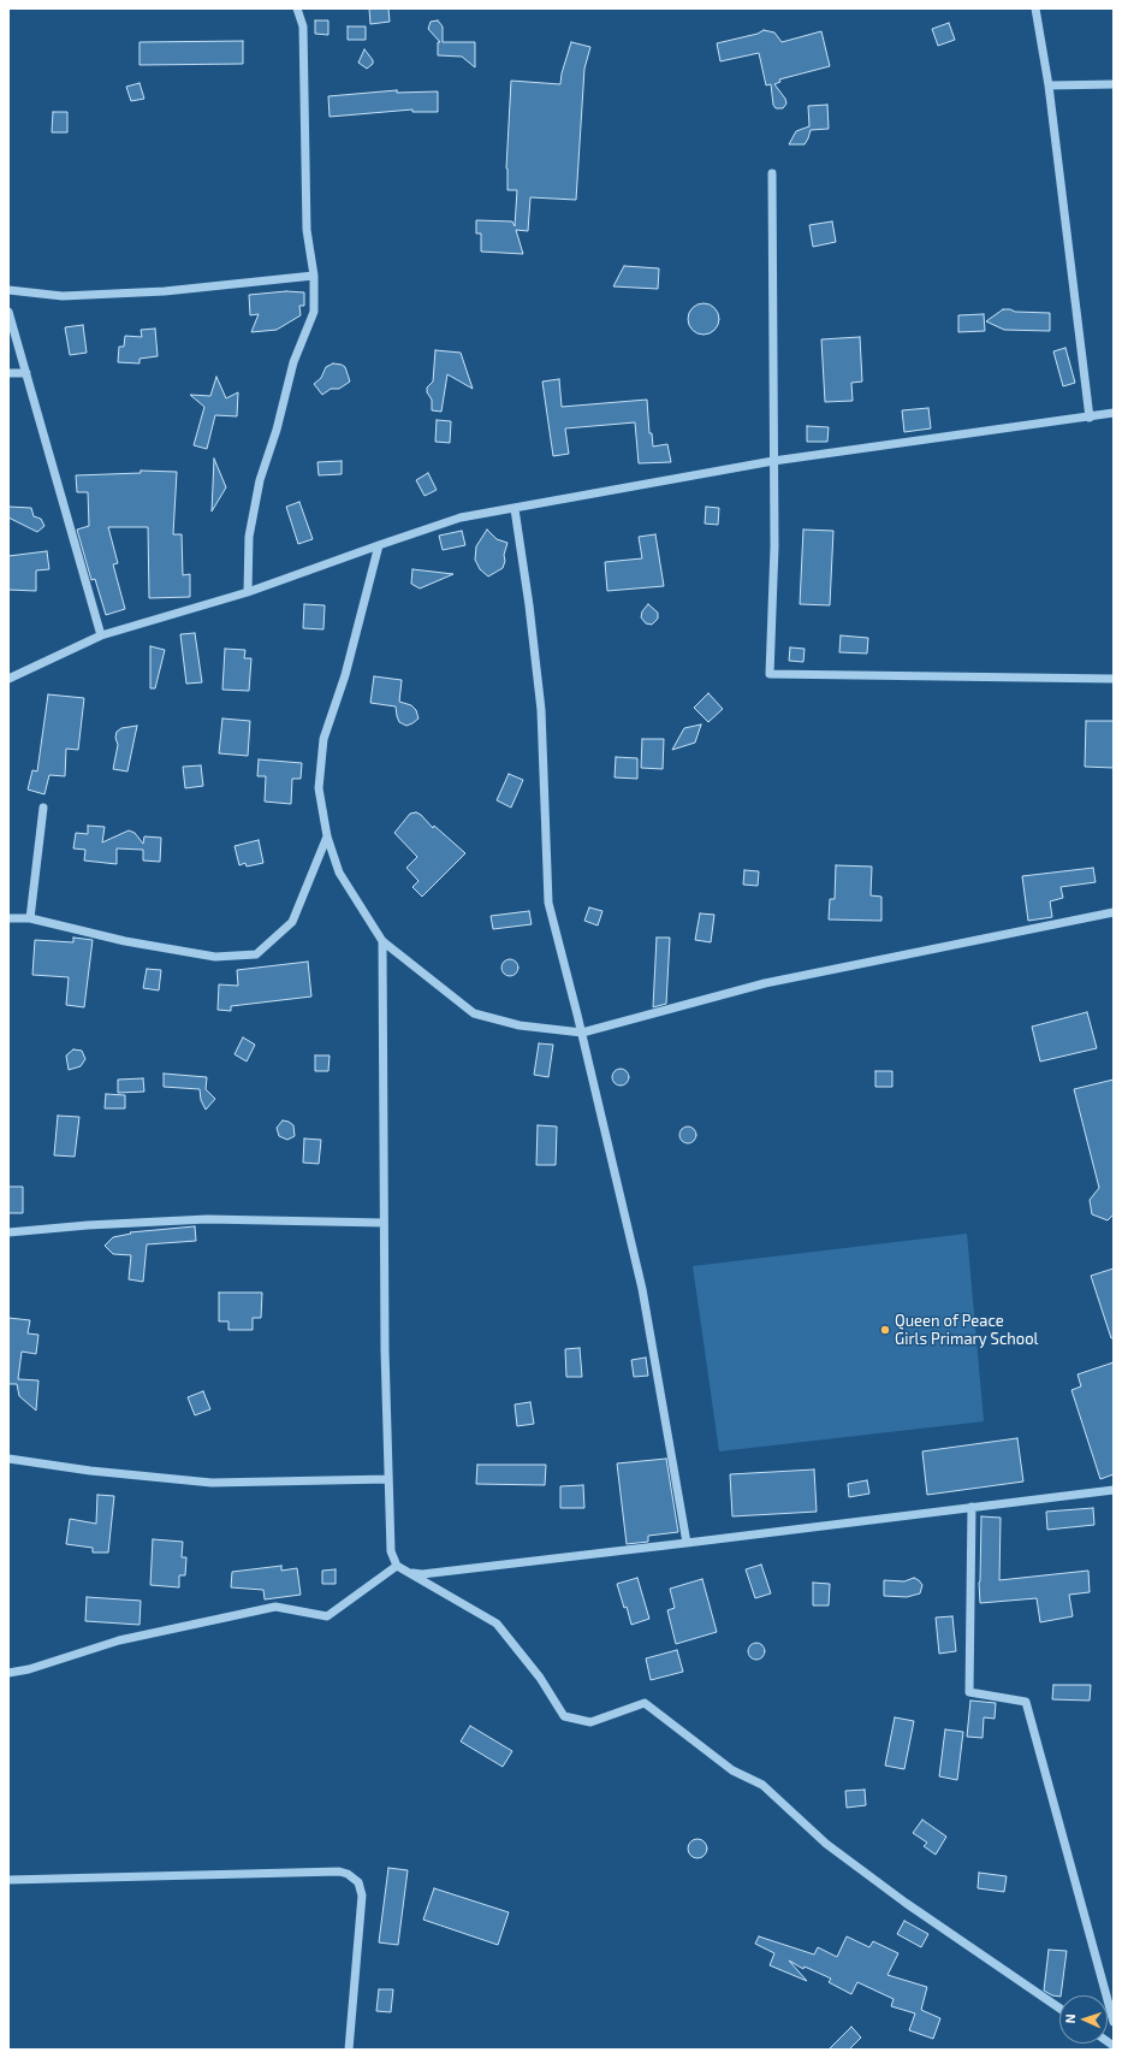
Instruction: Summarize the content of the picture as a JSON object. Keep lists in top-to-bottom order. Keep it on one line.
{"places":["Queen of Peace Girls Primary School"],"north":"left"}
